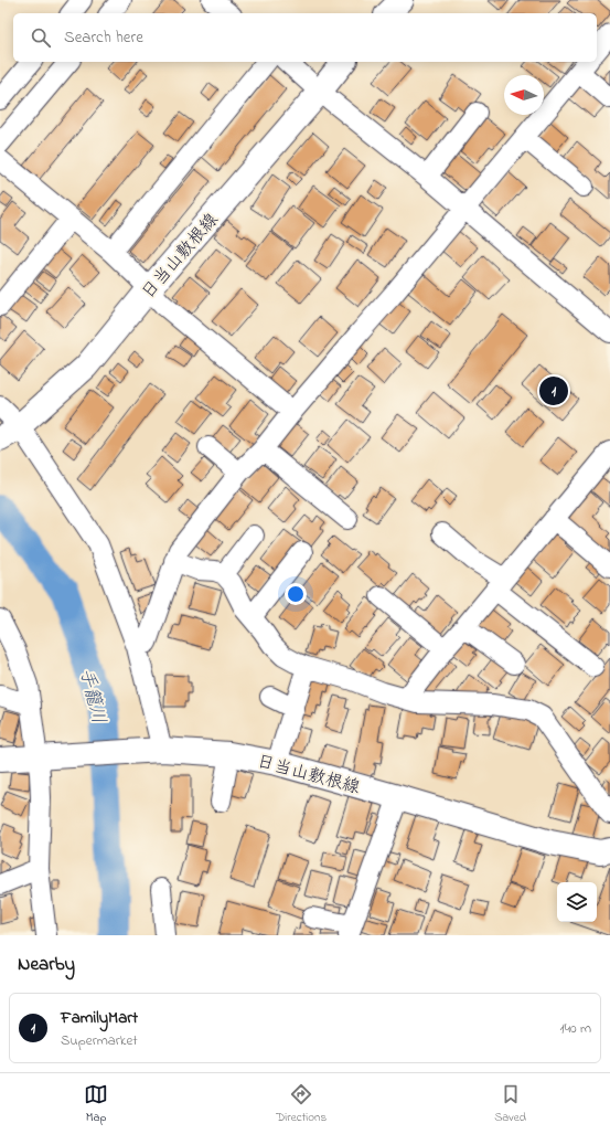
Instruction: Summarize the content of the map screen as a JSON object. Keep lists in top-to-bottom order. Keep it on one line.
{"streets":{"main road":["日当山敷根線"]},"water":["手籠川"],"north":"left","page":{"search":"Search here","pins":"1","heading":"Nearby","list":[{"mark":"1","name":"FamilyMart","note":"Supermarket","value":"140 m"}],"nav":["Map","Directions","Saved"]}}
